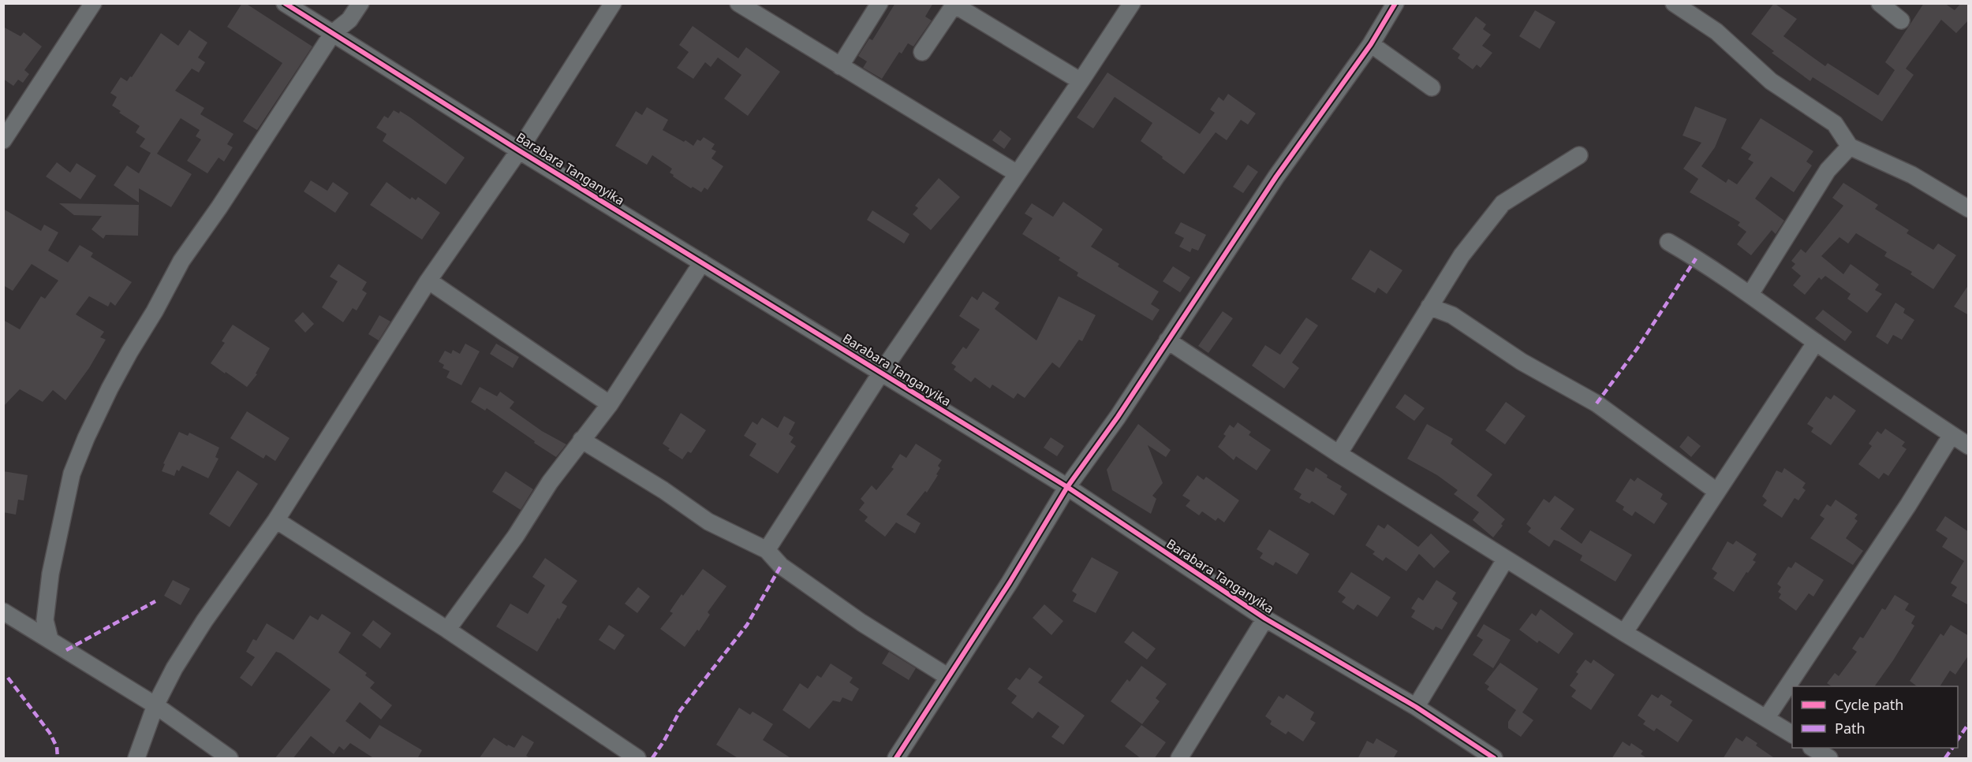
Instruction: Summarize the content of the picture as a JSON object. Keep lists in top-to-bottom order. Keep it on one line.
{"streets":{"street":["Barabara Tanganyika"]},"legend":["Cycle path","Path"]}
